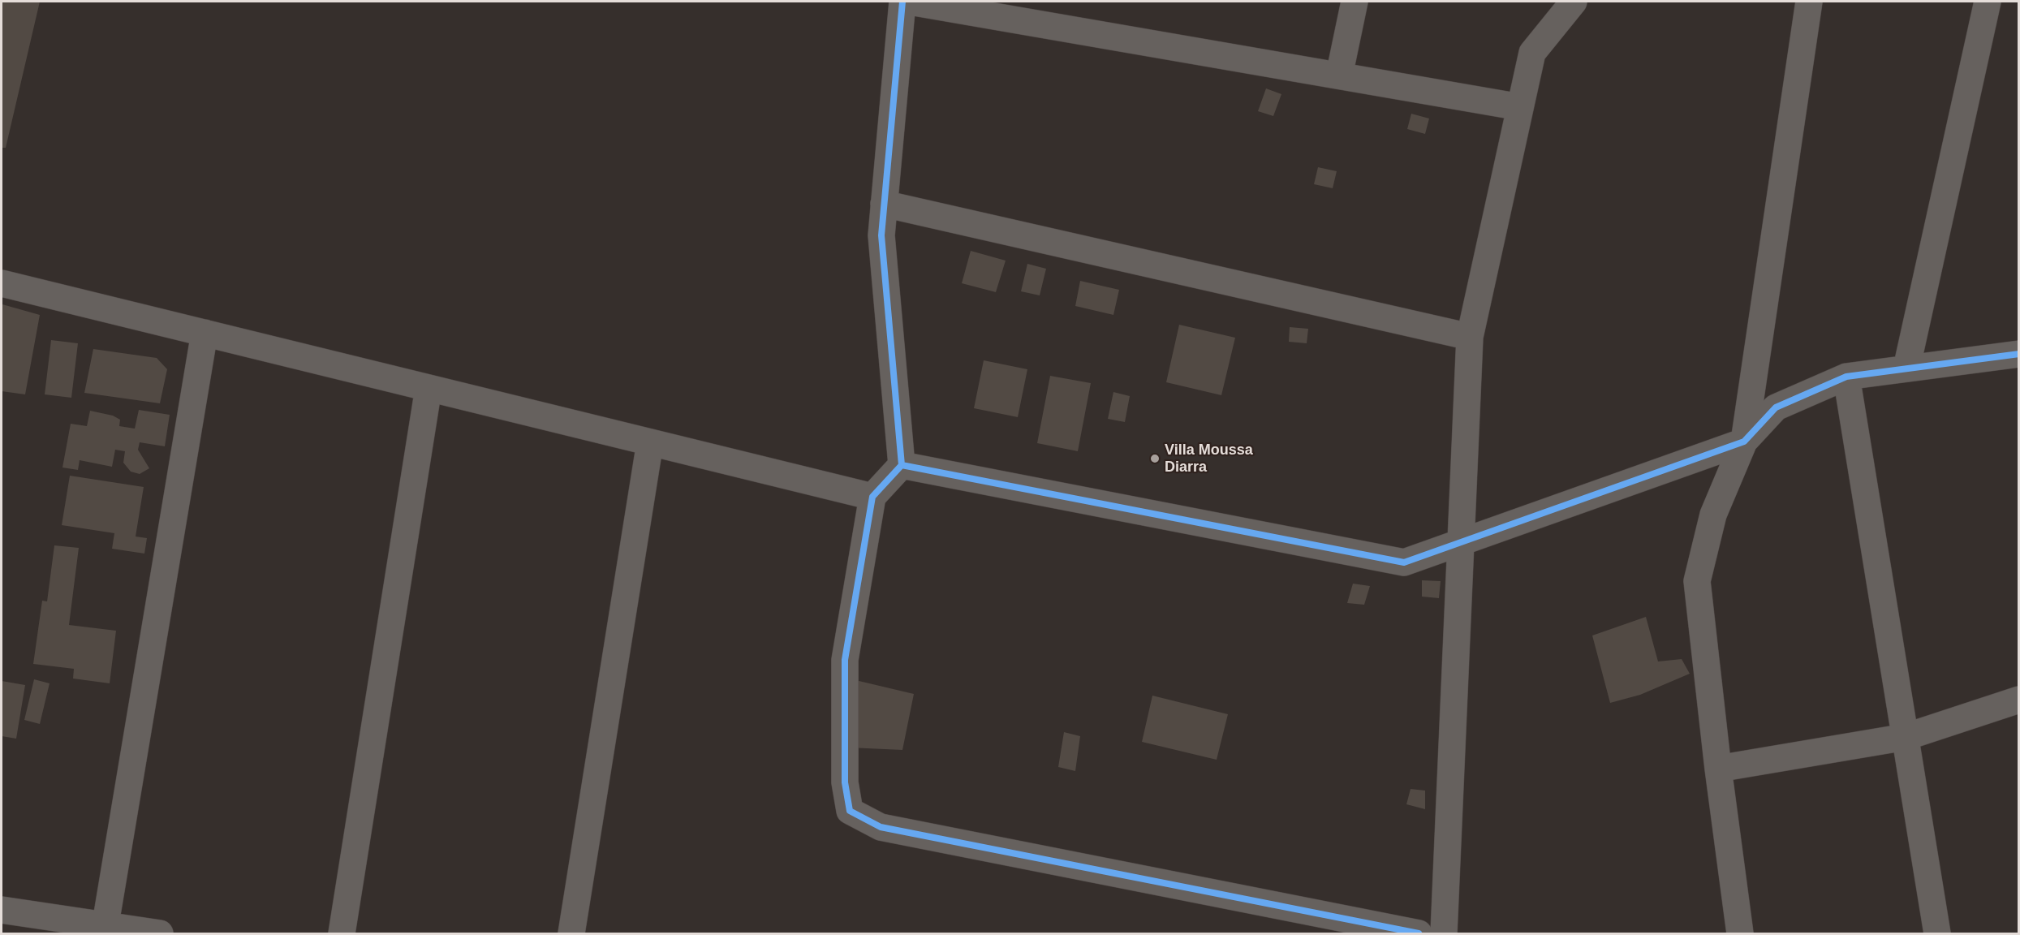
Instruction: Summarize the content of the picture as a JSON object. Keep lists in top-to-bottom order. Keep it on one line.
{"places":["Villa Moussa Diarra"]}
